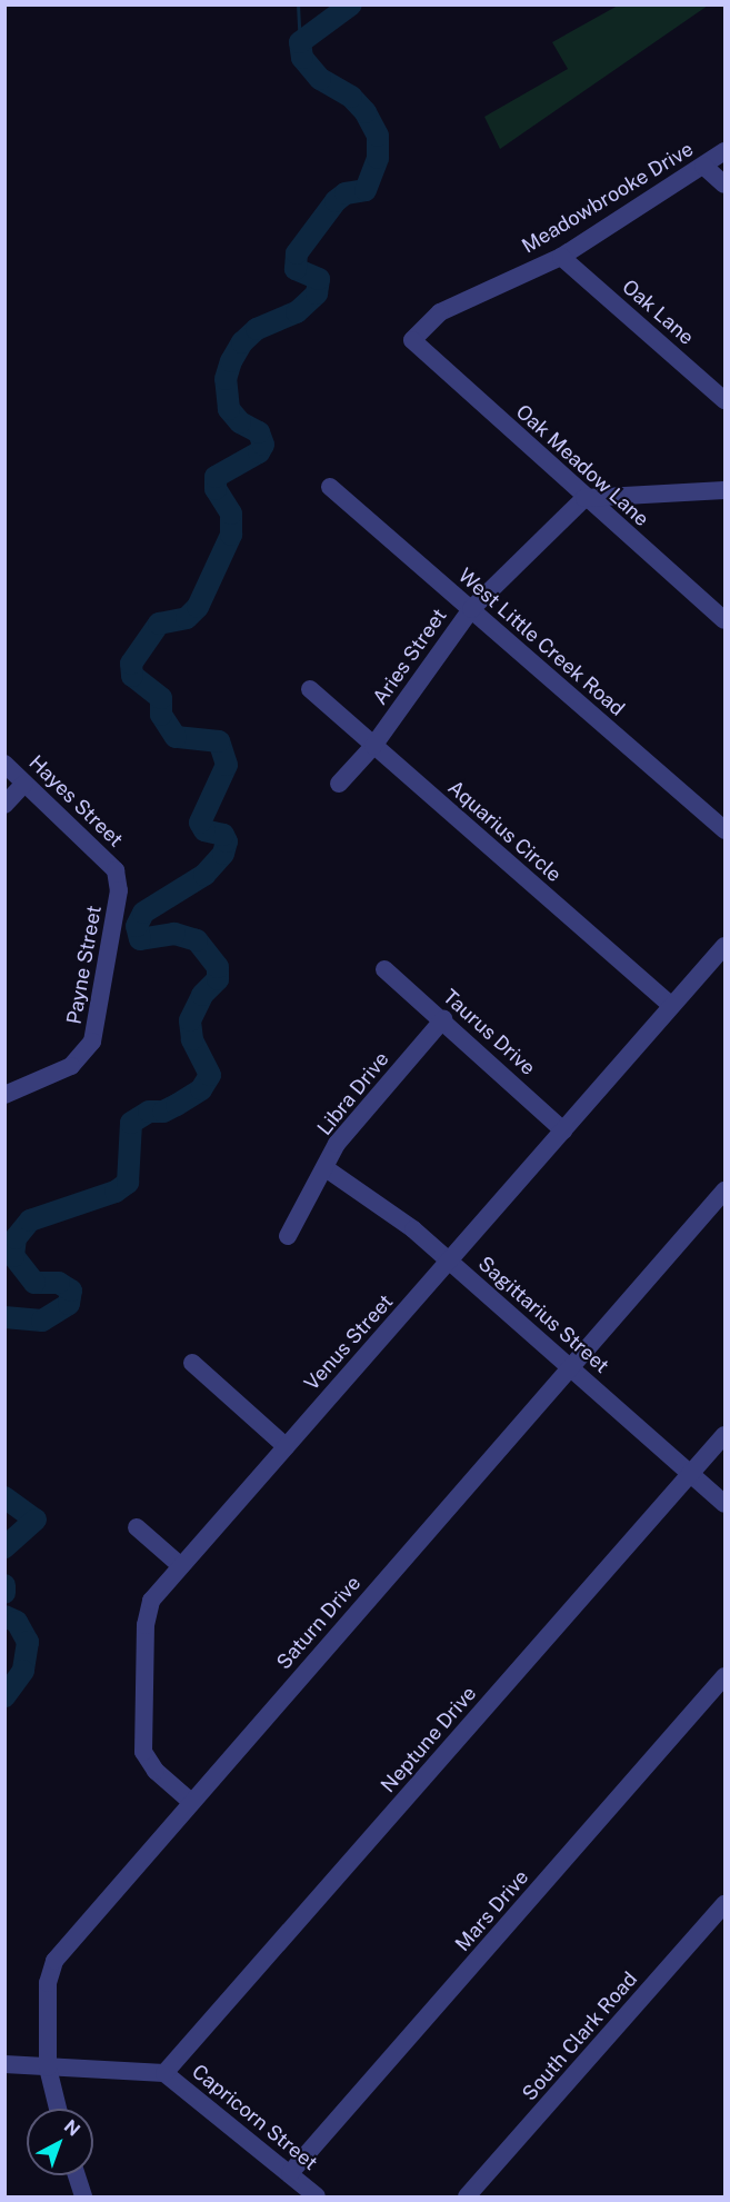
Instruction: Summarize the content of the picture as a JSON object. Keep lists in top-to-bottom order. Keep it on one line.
{"streets":{"street":["Meadowbrooke Drive","Oak Lane","Oak Meadow Lane","West Little Creek Road","Aries Street","Hayes Street","Aquarius Circle","Payne Street","Taurus Drive","Libra Drive","Sagittarius Street","Venus Street","Saturn Drive","Neptune Drive","Mars Drive","South Clark Road","Capricorn Street"]},"crossings":[["Meadowbrooke Drive","Oak Lane"],["Meadowbrooke Drive","Oak Meadow Lane"],["Oak Meadow Lane","Aries Street"],["West Little Creek Road","Aries Street"],["Aries Street","Aquarius Circle"],["Hayes Street","Payne Street"],["Aquarius Circle","Venus Street"],["Taurus Drive","Libra Drive"],["Taurus Drive","Venus Street"],["Libra Drive","Sagittarius Street"],["Sagittarius Street","Venus Street"],["Sagittarius Street","Saturn Drive"],["Sagittarius Street","Neptune Drive"],["Venus Street","Saturn Drive"],["Saturn Drive","Capricorn Street"],["Neptune Drive","Capricorn Street"],["Mars Drive","Capricorn Street"]],"north":"top right"}
